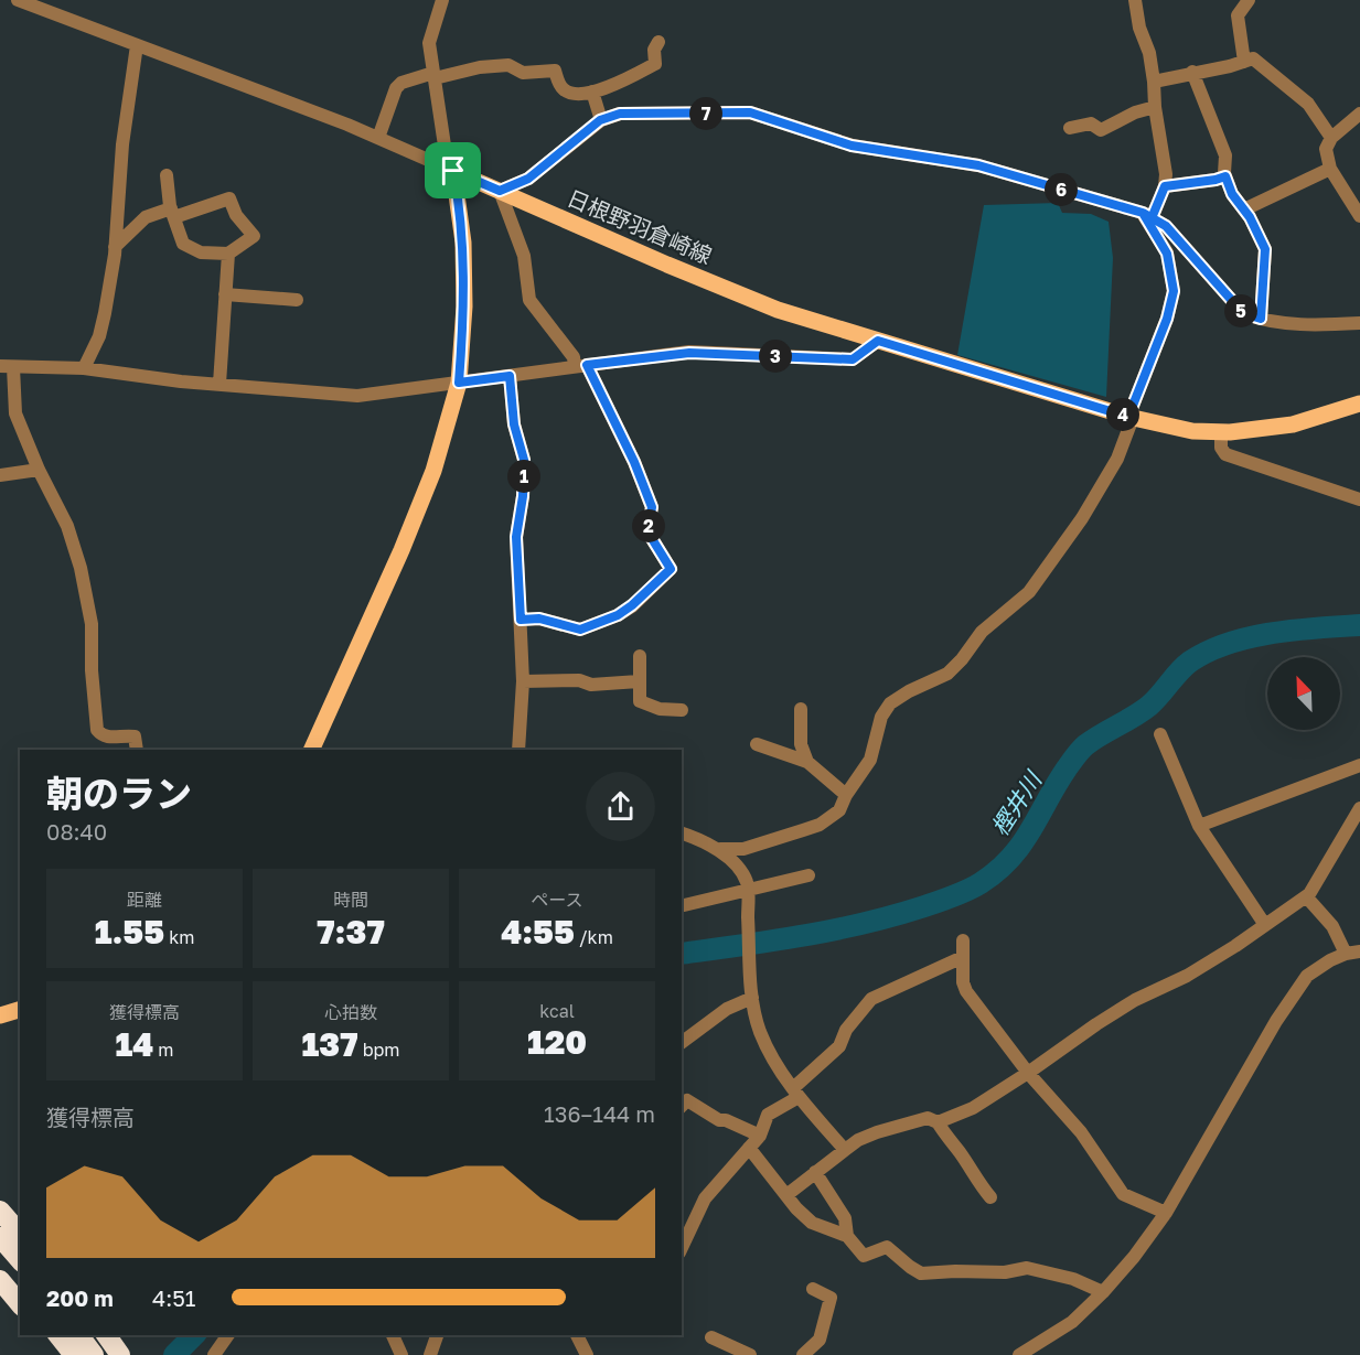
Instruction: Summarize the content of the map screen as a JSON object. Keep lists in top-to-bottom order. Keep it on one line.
{"streets":{"main road":["日根野羽倉崎線"]},"water":["樫井川"],"north":"top left","page":{"pins":["7","6","5","3","4","1","2"],"heading":["朝のラン","08:40"],"stats":[["距離","1.55 km"],["時間","7:37"],["ペース","4:55 /km"],["獲得標高","14 m"],["心拍数","137 bpm"],["kcal","120"]],"chart":["獲得標高","136–144 m"],"list":[{"name":"200 m","note":"4:51"}]}}
